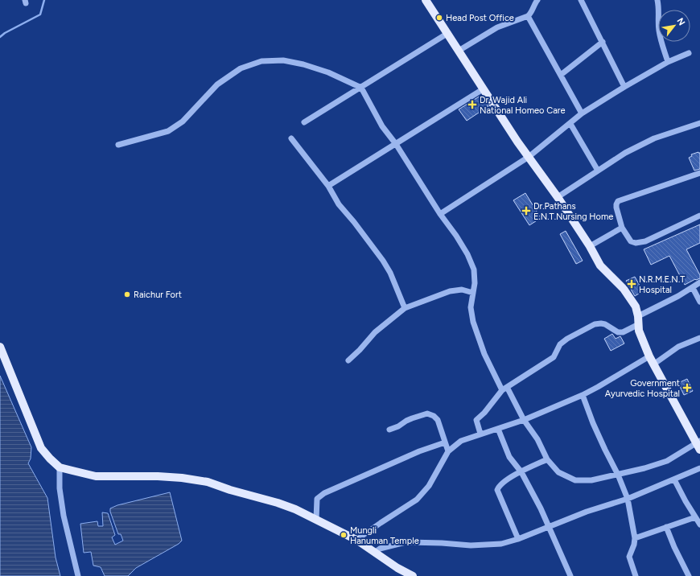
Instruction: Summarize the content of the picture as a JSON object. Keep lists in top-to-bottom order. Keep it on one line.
{"places":{"other":["Head Post Office","Raichur Fort","Mungli Hanuman Temple"],"health":["Dr. Wajid Ali National Homeo Care","Dr.Pathans E.N.T.Nursing Home","N.R.M.E.N.T Hospital","Government Ayurvedic Hospital"]},"north":"top right"}
